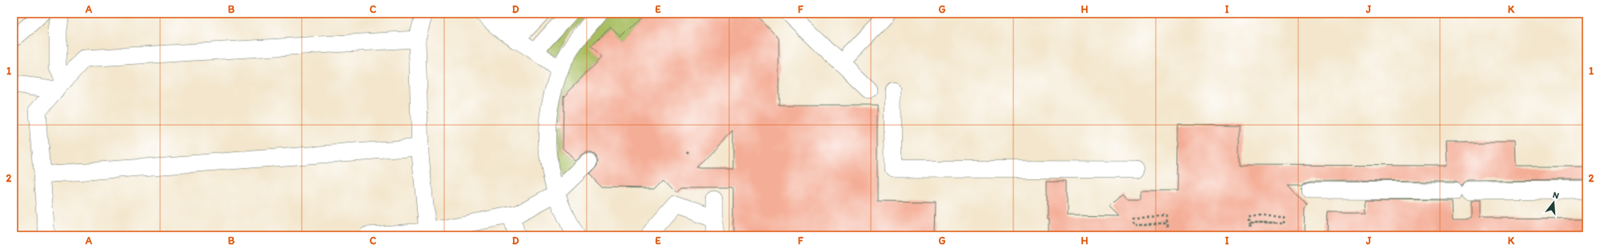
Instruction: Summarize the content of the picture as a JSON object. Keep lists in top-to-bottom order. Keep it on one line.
{"north":"top","grid":{"columns":["A","B","C","D","E","F","G","H","I","J","K"],"rows":["1","2"]}}
